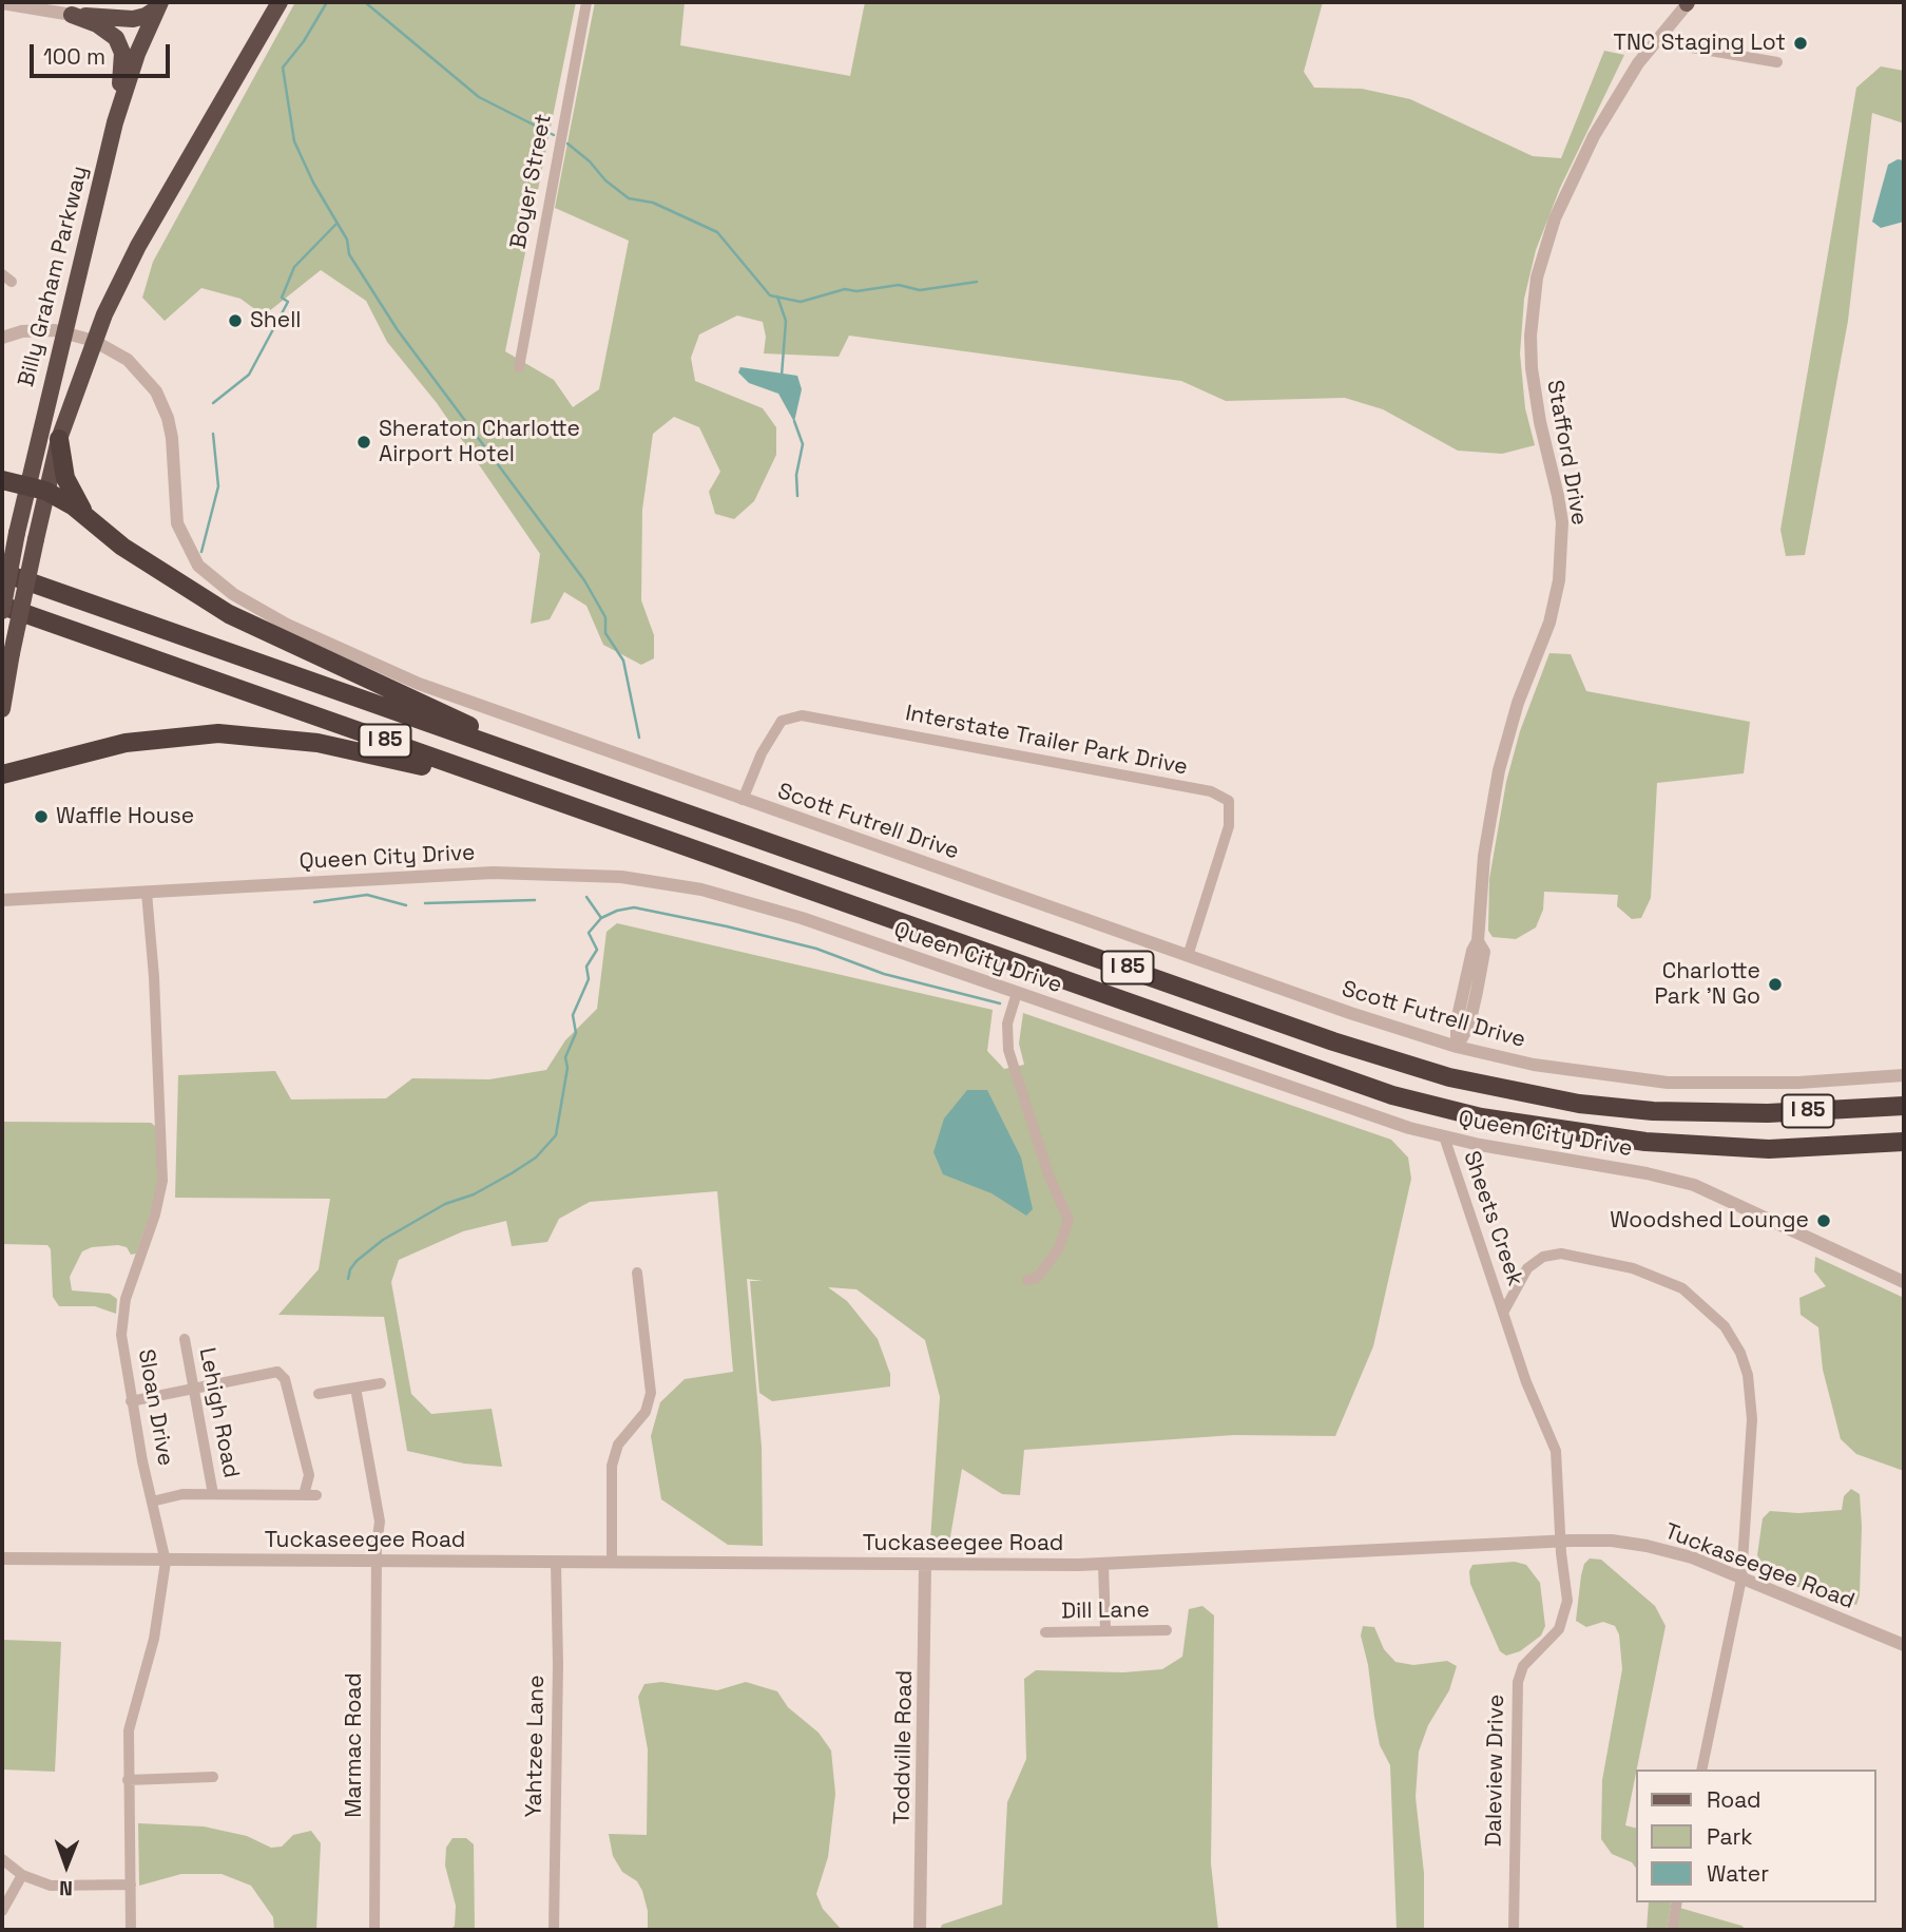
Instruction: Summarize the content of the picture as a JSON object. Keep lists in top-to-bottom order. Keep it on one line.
{"streets":{"highway":["Billy Graham Parkway","I 85"],"street":["Boyer Street","Stafford Drive","Interstate Trailer Park Drive","Scott Futrell Drive","Queen City Drive","Sheets Creek","Sloan Drive","Lehigh Road","Tuckaseegee Road","Dill Lane","Marmac Road","Yahtzee Lane","Toddville Road","Daleview Drive"]},"crossings":[["Billy Graham Parkway","Scott Futrell Drive"],["Stafford Drive","Scott Futrell Drive"],["Interstate Trailer Park Drive","Scott Futrell Drive"],["Queen City Drive","Sheets Creek"],["Queen City Drive","Sloan Drive"],["Sheets Creek","Tuckaseegee Road"],["Sheets Creek","Daleview Drive"],["Sloan Drive","Tuckaseegee Road"],["Tuckaseegee Road","Marmac Road"],["Tuckaseegee Road","Yahtzee Lane"],["Tuckaseegee Road","Toddville Road"],["Tuckaseegee Road","Daleview Drive"]],"places":["TNC Staging Lot","Shell","Sheraton Charlotte Airport Hotel","Waffle House","Charlotte Park 'N Go","Woodshed Lounge"],"legend":["Road","Park","Water"],"scale_bar":"100 m","north":"bottom"}
